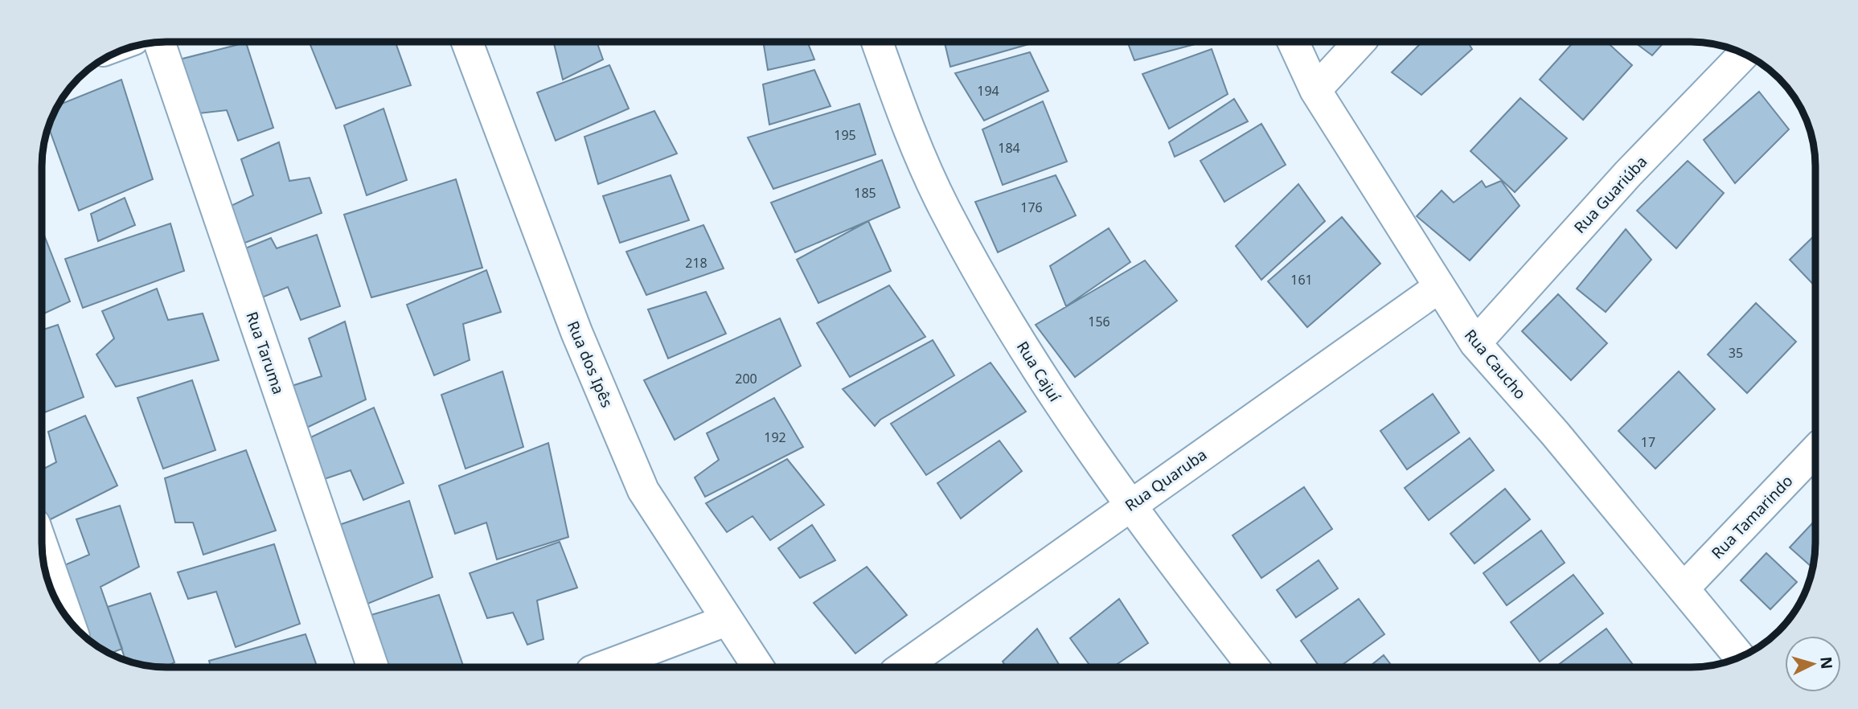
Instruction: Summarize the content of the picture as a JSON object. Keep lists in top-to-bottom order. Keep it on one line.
{"streets":{"street":["Rua Guariúba","Rua Taruma","Rua dos Ipês","Rua Caucho","Rua Cajuí","Rua Quaruba","Rua Tamarindo"]},"crossings":[["Rua Guariúba","Rua Caucho"],["Rua Caucho","Rua Quaruba"],["Rua Caucho","Rua Tamarindo"],["Rua Cajuí","Rua Quaruba"]],"house_numbers":["194","195","184","185","176","218","161","156","35","200","192","17"],"north":"right"}
